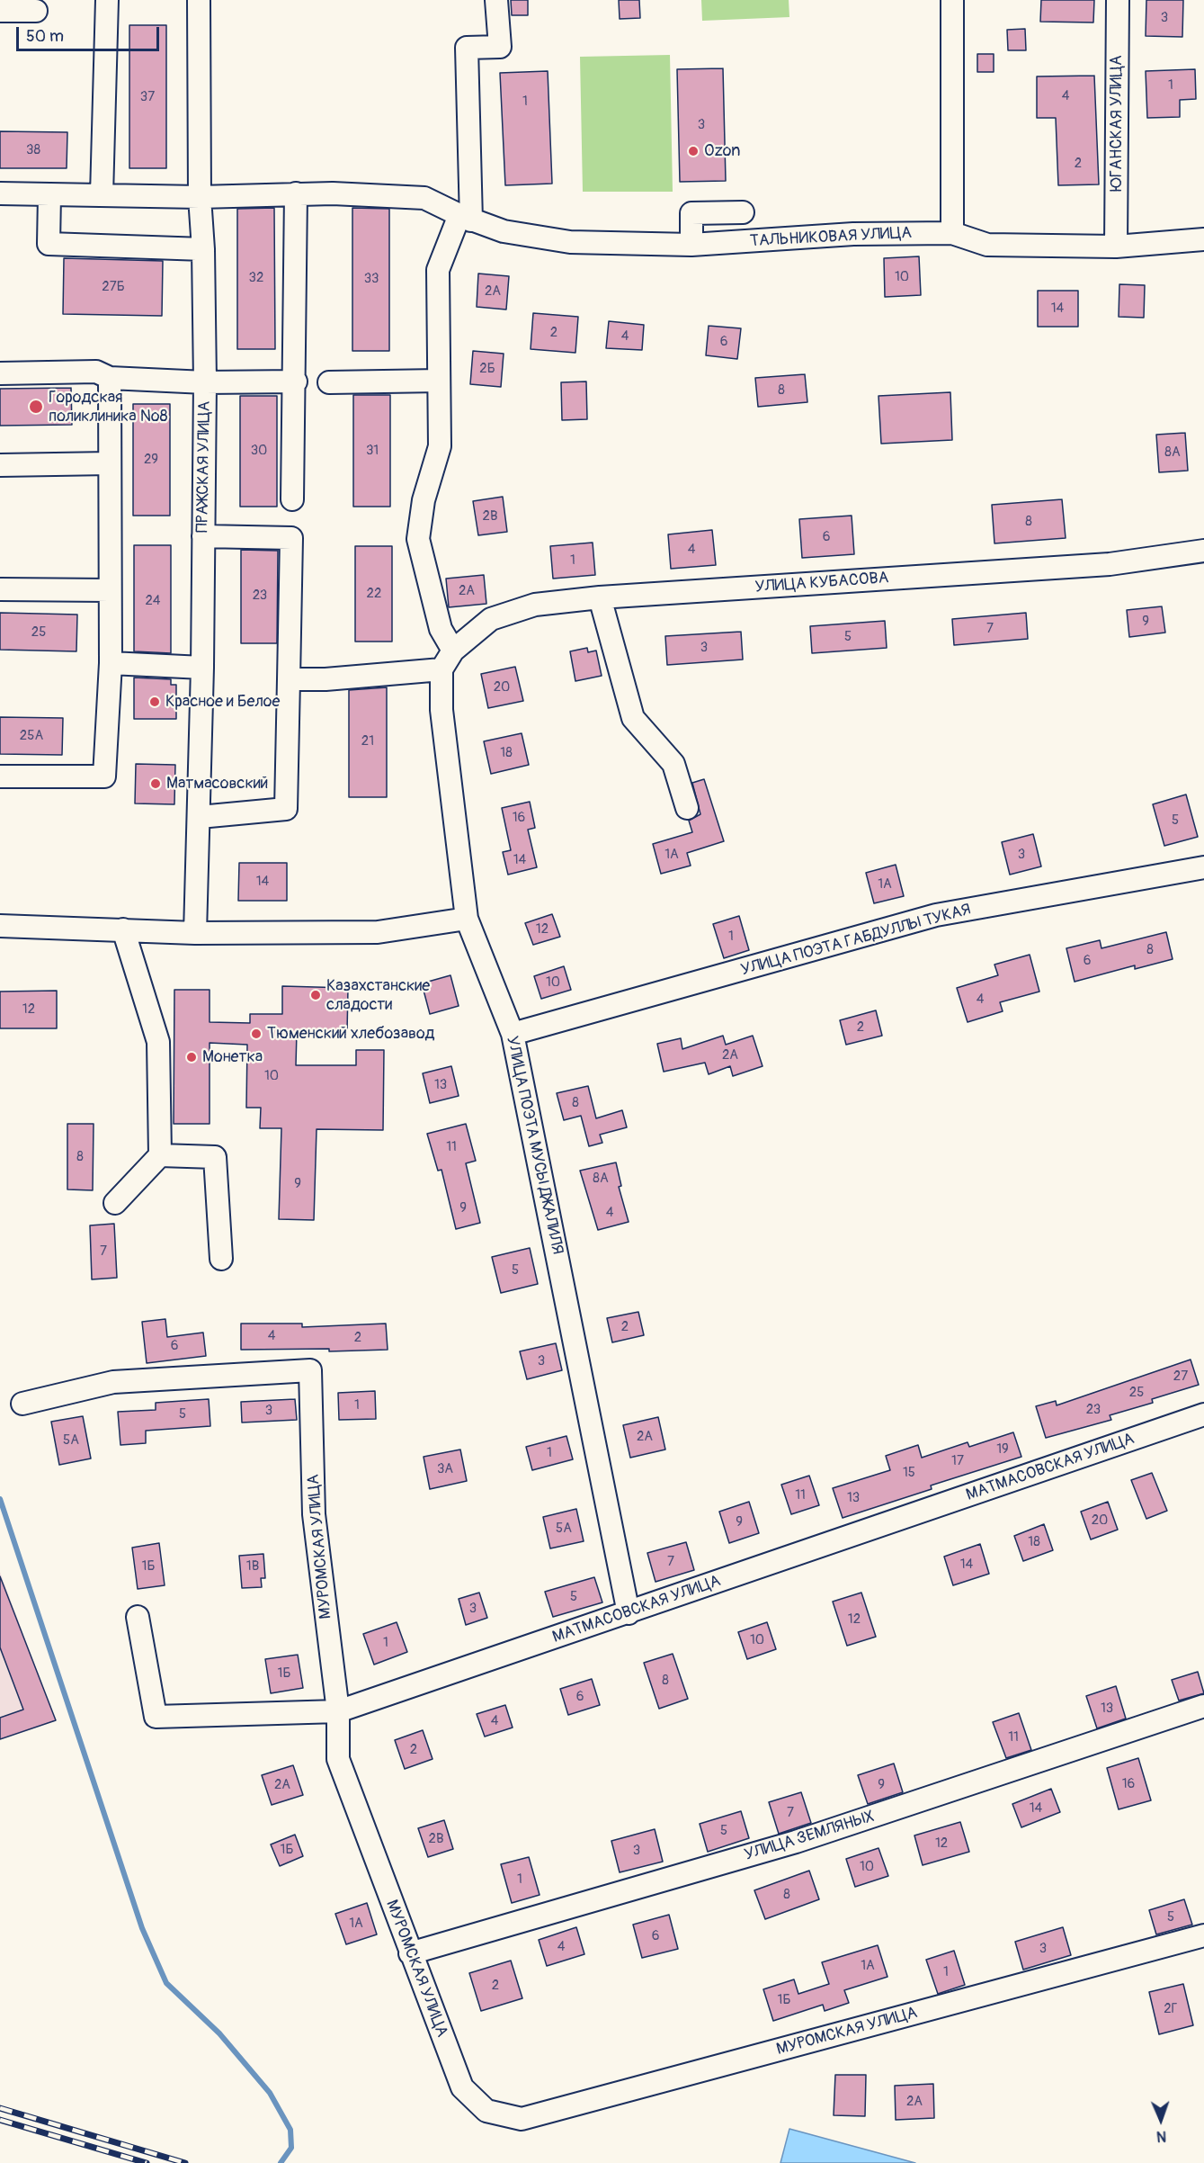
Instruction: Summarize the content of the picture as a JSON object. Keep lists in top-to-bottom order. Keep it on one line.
{"streets":{"street":["ЮГАНСКАЯ УЛИЦА","ТАЛЬНИКОВАЯ УЛИЦА","ПРАЖСКАЯ УЛИЦА","УЛИЦА КУБАСОВА","УЛИЦА ПОЭТА ГАБДУЛЛЫ ТУКАЯ","УЛИЦА ПОЭТА МУСЫ ДЖАЛИЛЯ","МАТМАСОВСКАЯ УЛИЦА","МУРОМСКАЯ УЛИЦА","УЛИЦА ЗЕМЛЯНЫХ"]},"crossings":[["ЮГАНСКАЯ УЛИЦА","ТАЛЬНИКОВАЯ УЛИЦА"],["ТАЛЬНИКОВАЯ УЛИЦА","ПРАЖСКАЯ УЛИЦА"],["УЛИЦА ПОЭТА ГАБДУЛЛЫ ТУКАЯ","УЛИЦА ПОЭТА МУСЫ ДЖАЛИЛЯ"],["УЛИЦА ПОЭТА МУСЫ ДЖАЛИЛЯ","МАТМАСОВСКАЯ УЛИЦА"],["МАТМАСОВСКАЯ УЛИЦА","МУРОМСКАЯ УЛИЦА"],["МУРОМСКАЯ УЛИЦА","УЛИЦА ЗЕМЛЯНЫХ"]],"places":["Ozon","Городская поликлиника №8","Красное и Белое","Матмасовский","Казахстанские сладости","Тюменский хлебозавод","Монетка"],"house_numbers":["3","1","4","37","1","3","38","2","10","32","33","27Б","2А","14","2","4","6","2Б","8","30","31","8А","29","2В","8","6","4","1","2А","22","23","24","9","7","25","5","3","20","25А","21","18","16","5","1А","3","14","14","1А","12","1","8","6","10","4","12","2","2А","10","13","8","11","8","8А","9","9","4","7","5","2","4","2","6","3","27","25","1","23","3","5","2А","5А","19","1","17","3А","15","11","13","20","9","5А","18","7","14","1Б","1В","5","3","12","10","1","1Б","8","6","13","4","11","2","16","2А","9","14","7","5","2В","12","1Б","3","10","1","8","5","1А","6","4","3","1А","1","2","1Б","2Г","2А"],"scale_bar":"50 m","north":"bottom"}
